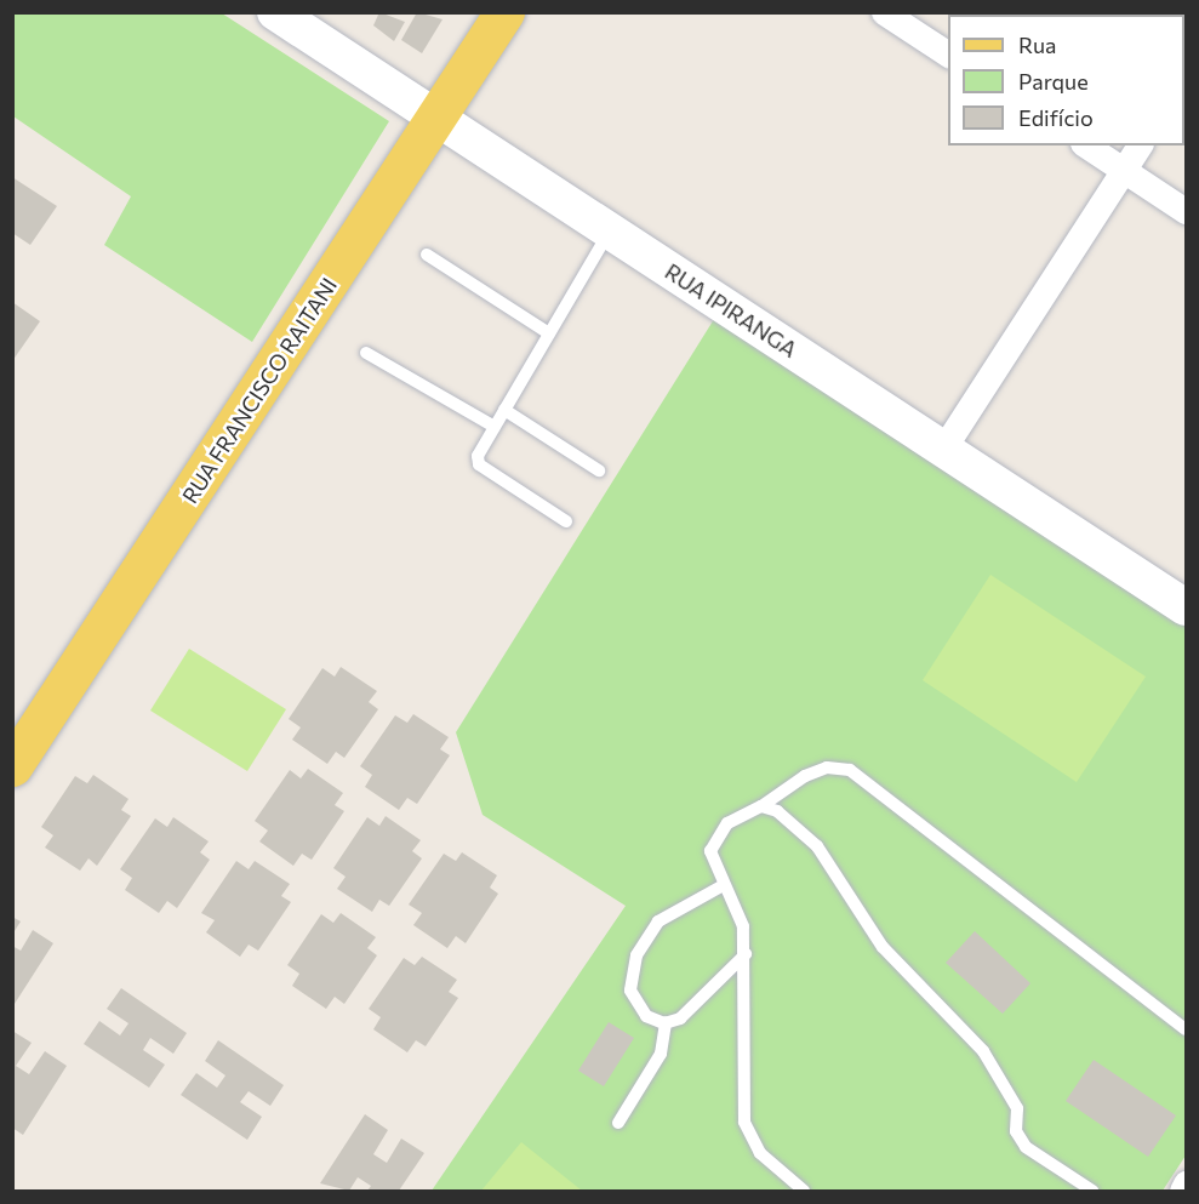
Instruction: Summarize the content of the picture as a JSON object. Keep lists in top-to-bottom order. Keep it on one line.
{"streets":{"main road":["RUA IPIRANGA","RUA FRANCISCO RAITANI"]},"crossings":[["RUA IPIRANGA","RUA FRANCISCO RAITANI"]],"legend":["Rua","Parque","Edifício"]}
